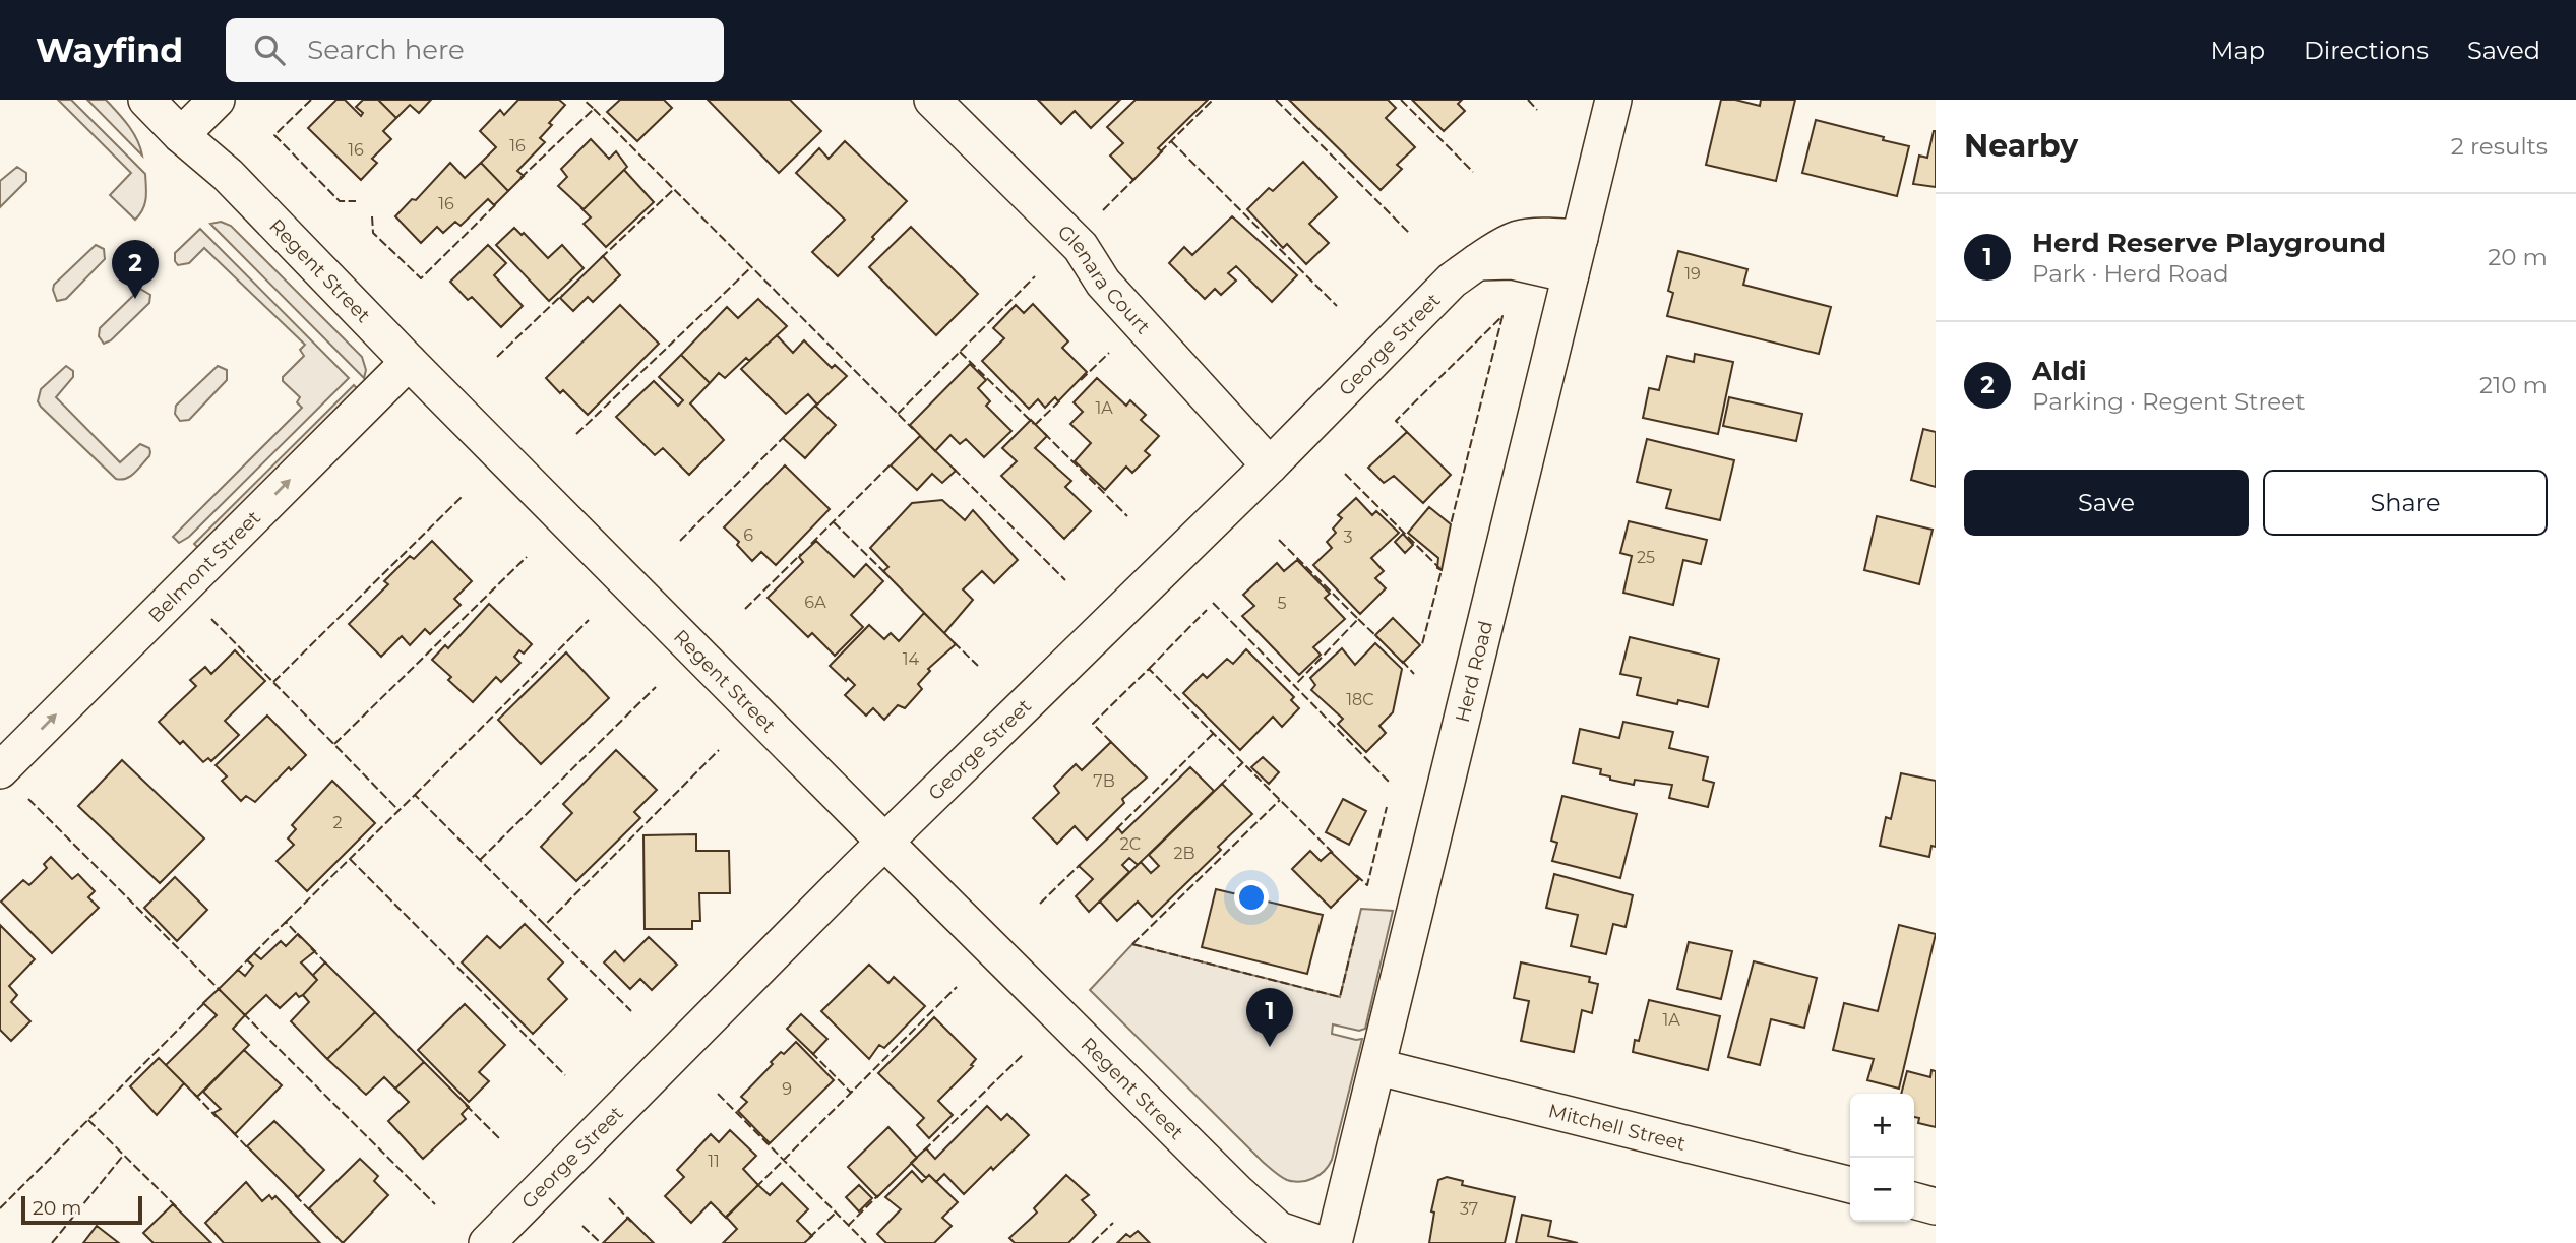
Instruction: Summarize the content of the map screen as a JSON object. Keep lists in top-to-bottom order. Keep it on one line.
{"streets":{"street":["Regent Street","Glenara Court","George Street","Belmont Street","Herd Road","Mitchell Street"]},"crossings":[["Regent Street","George Street"],["Regent Street","Belmont Street"],["Glenara Court","George Street"],["George Street","Herd Road"],["Herd Road","Mitchell Street"]],"one_way":["Belmont Street"],"house_numbers":["16","16","16","19","1A","6","3","25","6A","5","14","18C","7B","2","2C","2B","1A","9","11","37"],"scale_bar":"20 m","page":{"header":"Wayfind","search":"Search here","nav":["Map","Directions","Saved"],"heading":["Nearby","2 results"],"list":[{"mark":"1","name":"Herd Reserve Playground","note":"Park · Herd Road","value":"20 m"},{"mark":"2","name":"Aldi","note":"Parking · Regent Street","value":"210 m"}],"pins":["2","1"],"buttons":["Save","Share"],"map_buttons":["+","−"],"scale":"20 m"}}
